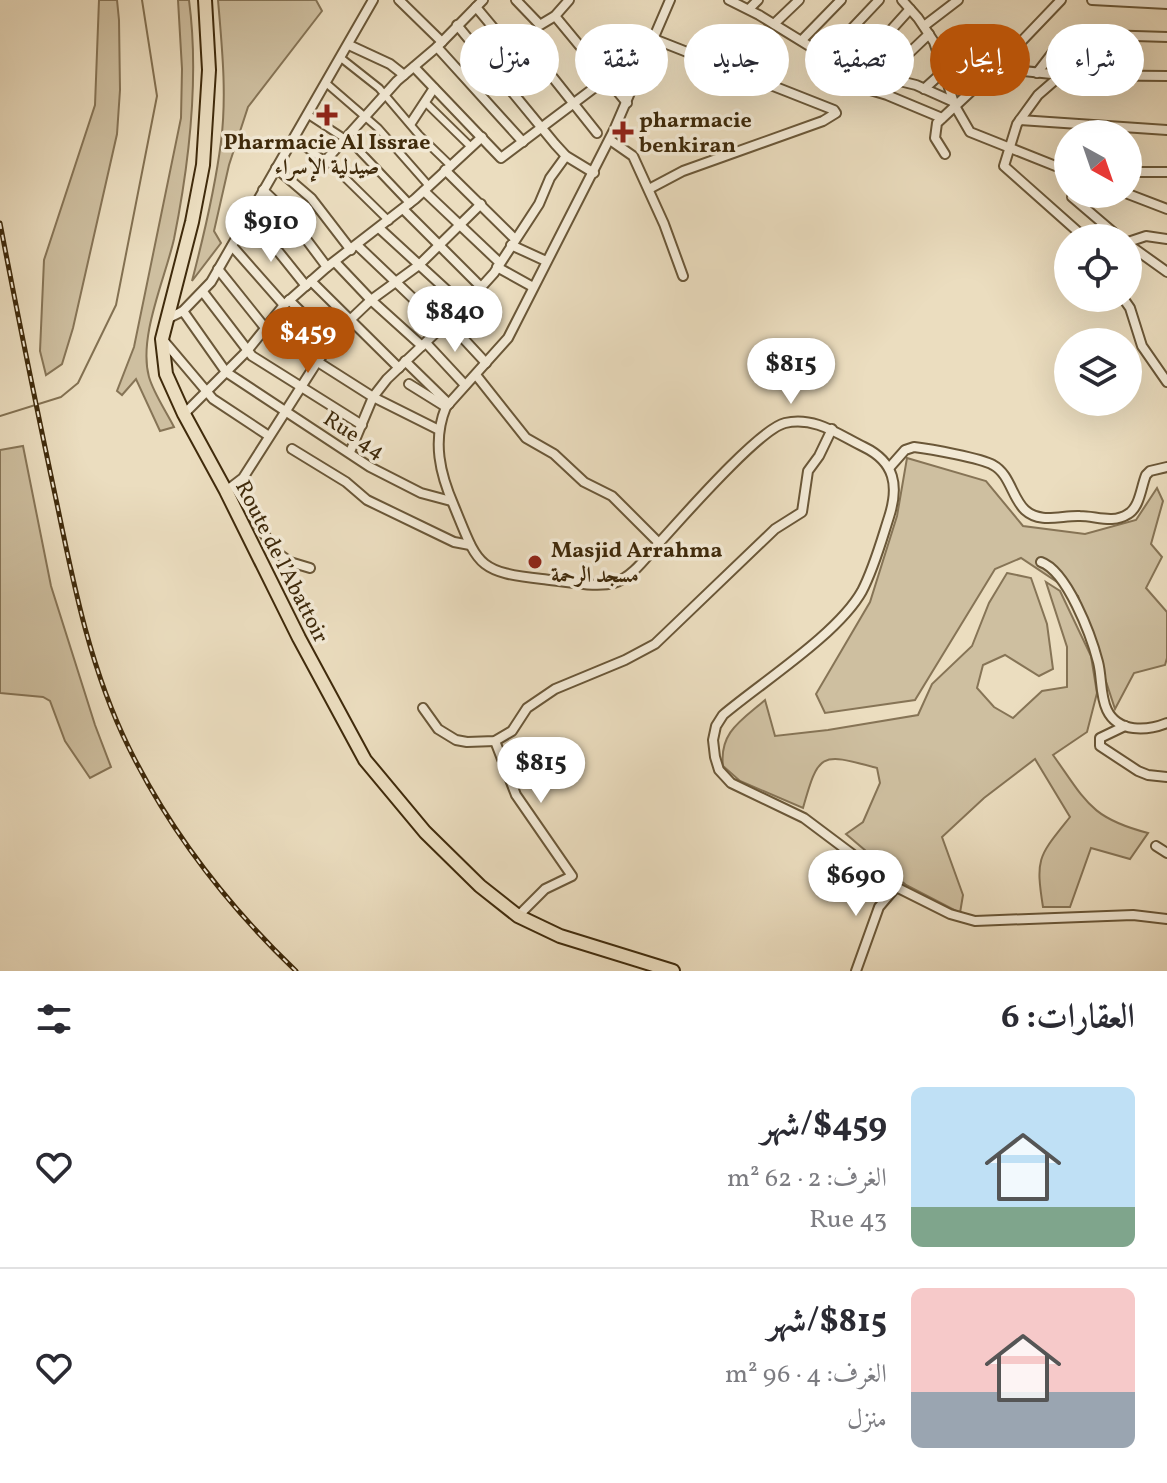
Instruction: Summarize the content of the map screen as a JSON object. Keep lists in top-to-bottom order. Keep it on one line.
{"streets":{"main road":["Route de l’Abattoir"],"street":["Rue 44"]},"places":{"health":["Pharmacie Al Issrae صيدلية الإسراء","pharmacie benkiran"],"other":["Masjid Arrahma مسجد الرحمة"]},"north":"bottom right","page":{"chip":["شراء","إيجار","تصفية","جديد","شقة","منزل"],"price":["$910","$840","$459","$815","$815","$690"],"heading":"العقارات: 6","list":[{"name":"$459/شهر","note":"الغرف: 2 · 62 m² · Rue 43"},{"name":"$815/شهر","note":"الغرف: 4 · 96 m² · منزل"}]}}
